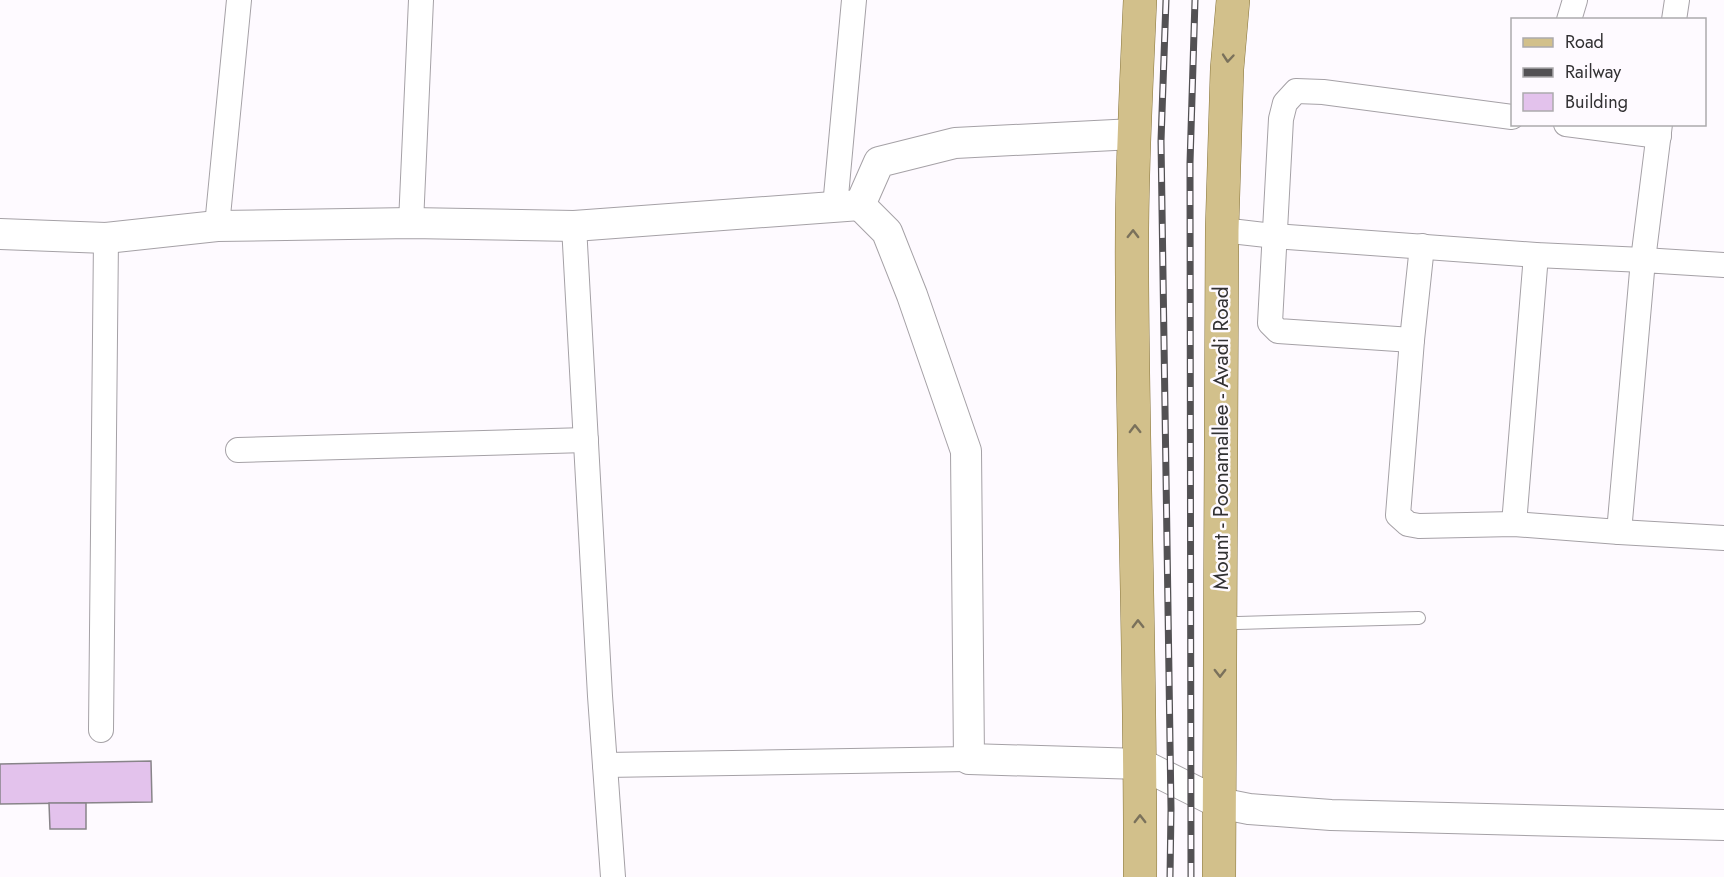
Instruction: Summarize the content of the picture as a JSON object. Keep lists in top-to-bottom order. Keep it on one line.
{"streets":{"main road":["Mount - Poonamallee - Avadi Road"]},"legend":["Road","Railway","Building"]}
